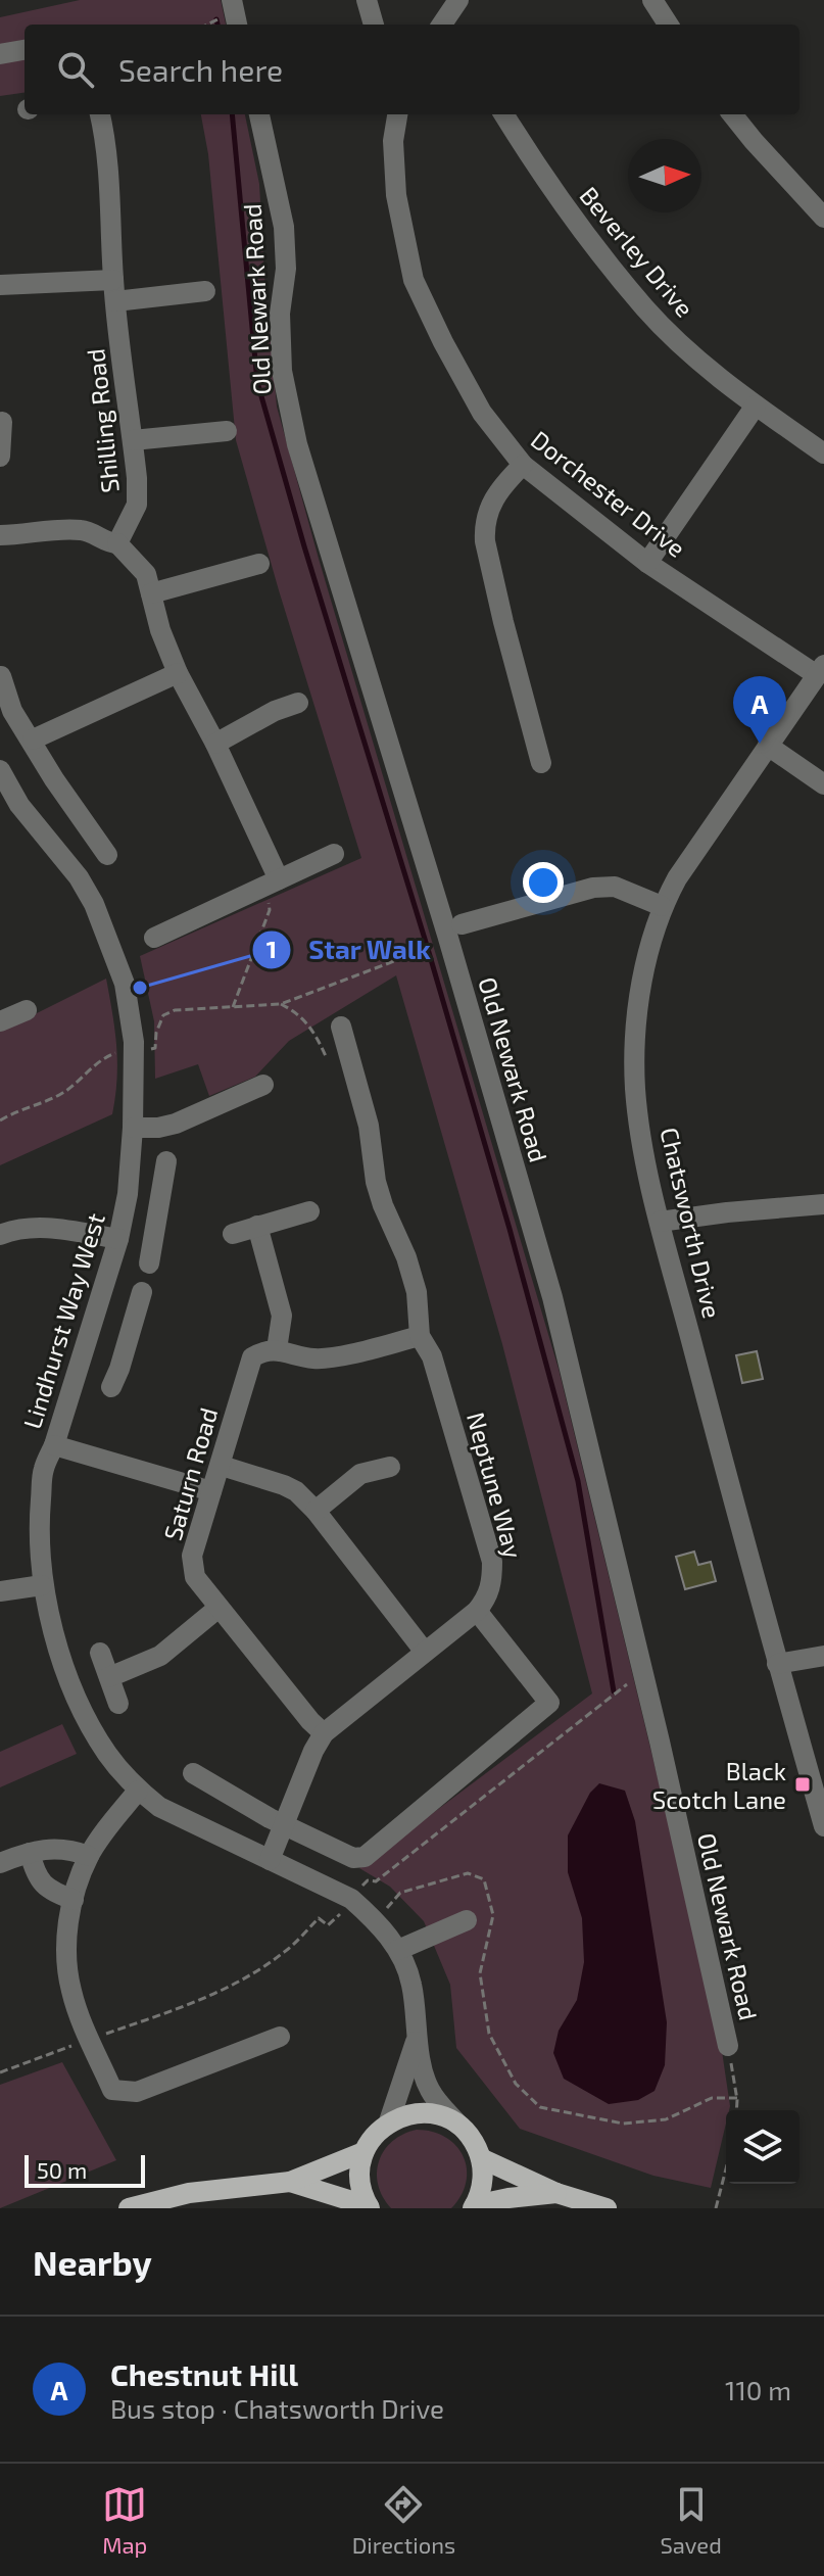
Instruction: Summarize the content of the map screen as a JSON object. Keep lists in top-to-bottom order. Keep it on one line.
{"streets":{"street":["Beverley Drive","Old Newark Road","Shilling Road","Dorchester Drive","Chatsworth Drive","Lindhurst Way West","Saturn Road","Neptune Way"]},"crossings":[["Dorchester Drive","Chatsworth Drive"]],"places":{"other":["Star Walk"],"transit":["Black Scotch Lane"]},"scale_bar":"50 m","north":"right","page":{"search":"Search here","pins":"A","scale":"50 m","heading":"Nearby","list":[{"mark":"A","name":"Chestnut Hill","note":"Bus stop · Chatsworth Drive","value":"110 m"}],"nav":["Map","Directions","Saved"]}}
